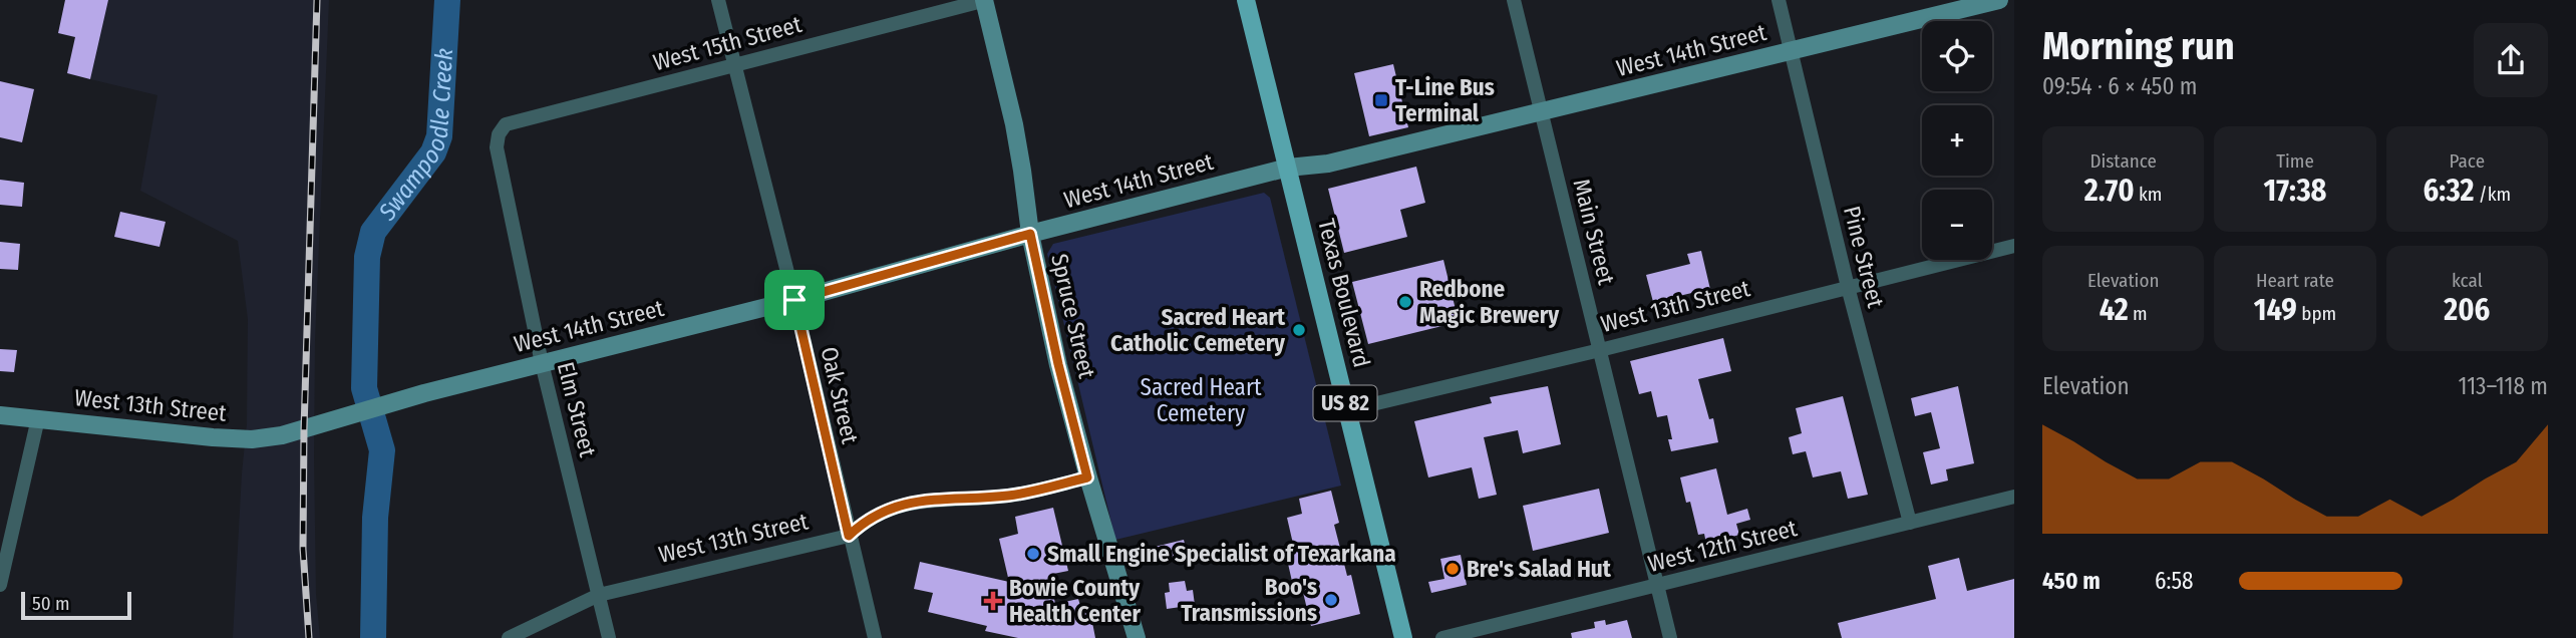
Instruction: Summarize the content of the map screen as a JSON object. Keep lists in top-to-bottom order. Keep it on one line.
{"streets":{"main road":["Texas Boulevard","US 82"],"street":["West 15th Street","West 14th Street","Main Street","Pine Street","West 13th Street","Spruce Street","Oak Street","Elm Street","West 12th Street"]},"crossings":[["West 15th Street","Spruce Street"],["West 15th Street","Oak Street"],["West 15th Street","Elm Street"],["West 14th Street","Main Street"],["West 14th Street","Pine Street"],["West 14th Street","Texas Boulevard"],["West 14th Street","West 13th Street"],["West 14th Street","Spruce Street"],["West 14th Street","Oak Street"],["West 14th Street","Elm Street"],["Main Street","West 13th Street"],["Main Street","West 12th Street"],["Pine Street","West 13th Street"],["Pine Street","West 12th Street"],["Texas Boulevard","West 13th Street"],["West 13th Street","Spruce Street"],["West 13th Street","Oak Street"],["West 13th Street","Elm Street"]],"water":["Swampoodle Creek"],"parks":["Sacred Heart Cemetery"],"places":{"transit":["T-Line Bus Terminal"],"other":["Redbone Magic Brewery","Sacred Heart Catholic Cemetery","Small Engine Specialist of Texarkana","Bre's Salad Hut","Boo's Transmissions"],"health":["Bowie County Health Center"]},"scale_bar":"50 m","page":{"heading":["Morning run","09:54 · 6 × 450 m"],"map_buttons":["+","−"],"stats":[["Distance","2.70 km"],["Time","17:38"],["Pace","6:32 /km"],["Elevation","42 m"],["Heart rate","149 bpm"],["kcal","206"]],"chart":["Elevation","113–118 m"],"list":[{"name":"450 m","note":"6:58"}],"scale":"50 m"}}
